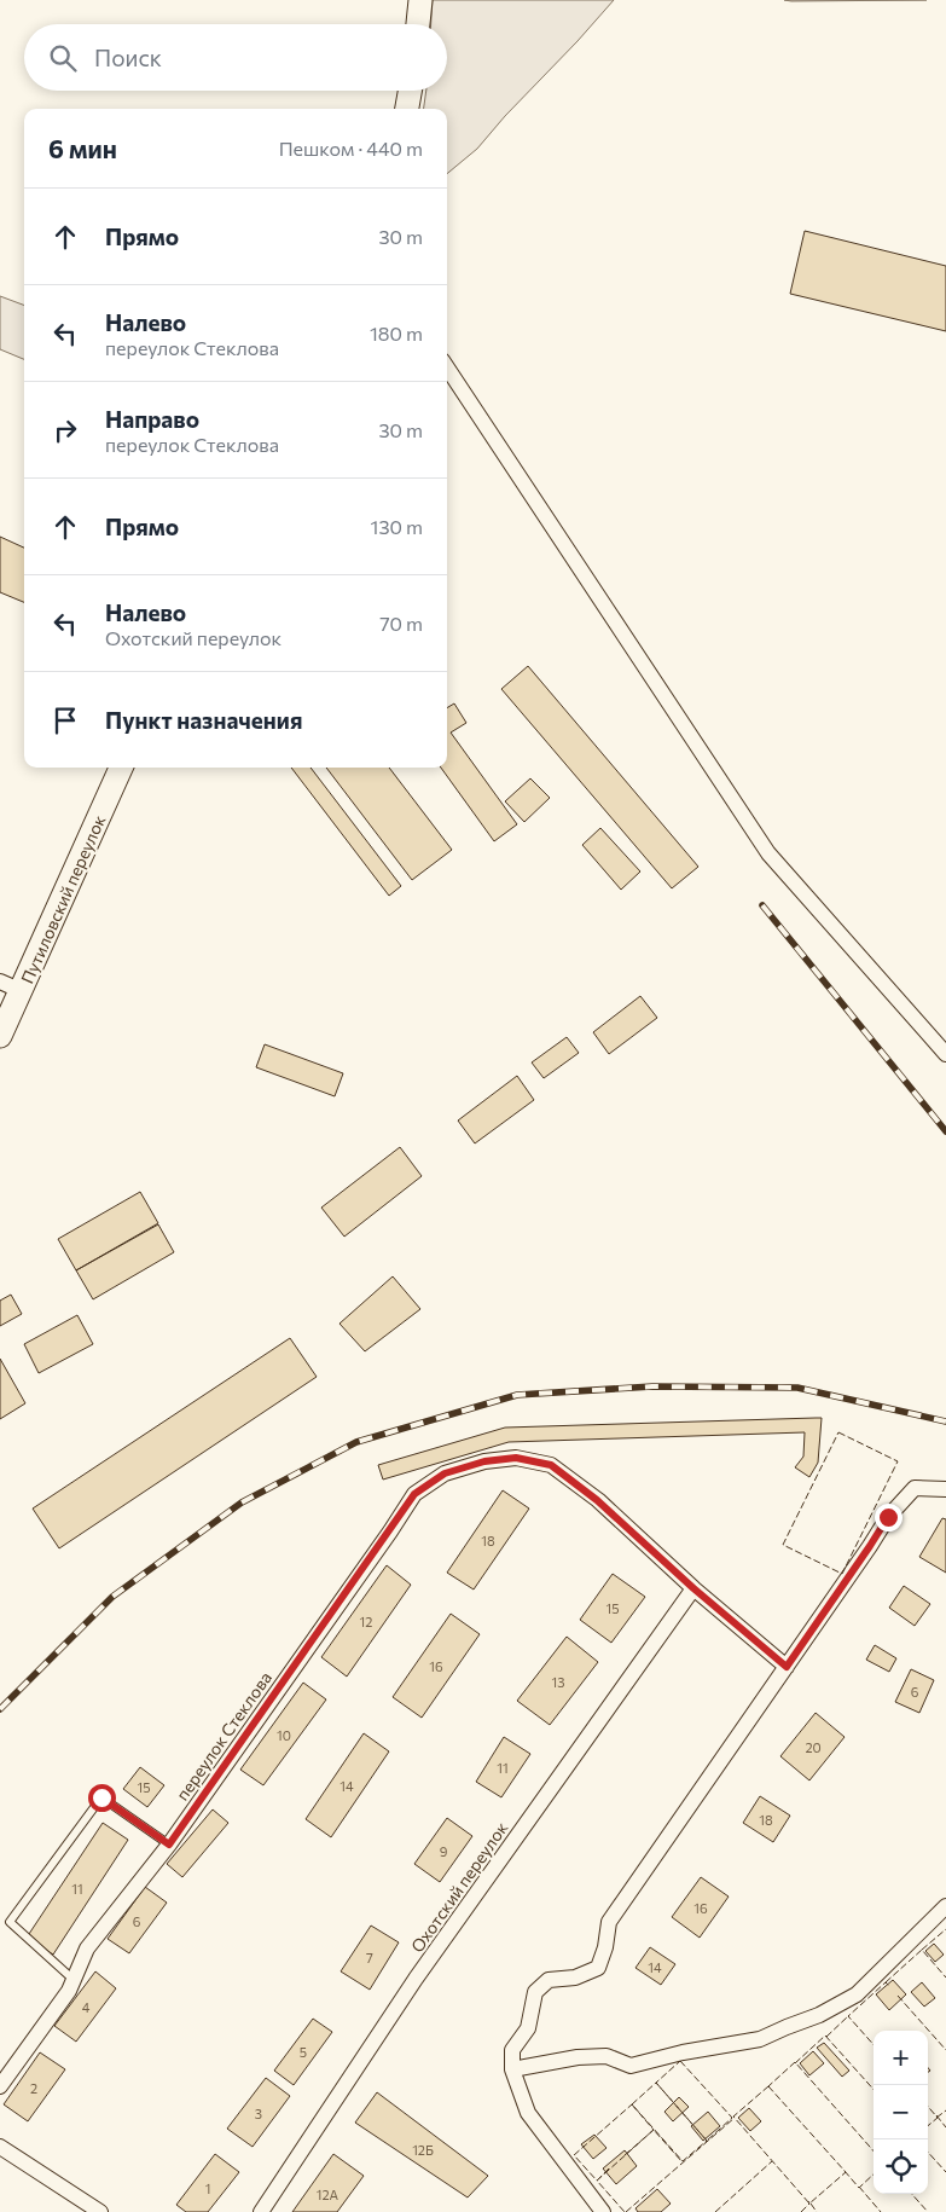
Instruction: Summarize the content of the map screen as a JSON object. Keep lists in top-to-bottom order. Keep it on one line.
{"streets":{"main road":["Путиловский переулок"],"street":["переулок Стеклова","Охотский переулок"]},"crossings":[["переулок Стеклова","Охотский переулок"]],"house_numbers":["18","15","12","16","13","6","10","20","11","14","15","18","9","11","16","6","7","14","4","5","2","3","12Б","1","12А"],"page":{"search":"Поиск","heading":["6 мин","Пешком · 440 m"],"list":[["Прямо","30 m"],["Налево","переулок Стеклова","180 m"],["Направо","переулок Стеклова","30 m"],["Прямо","130 m"],["Налево","Охотский переулок","70 m"],"Пункт назначения"],"map_buttons":["+","−"]}}
